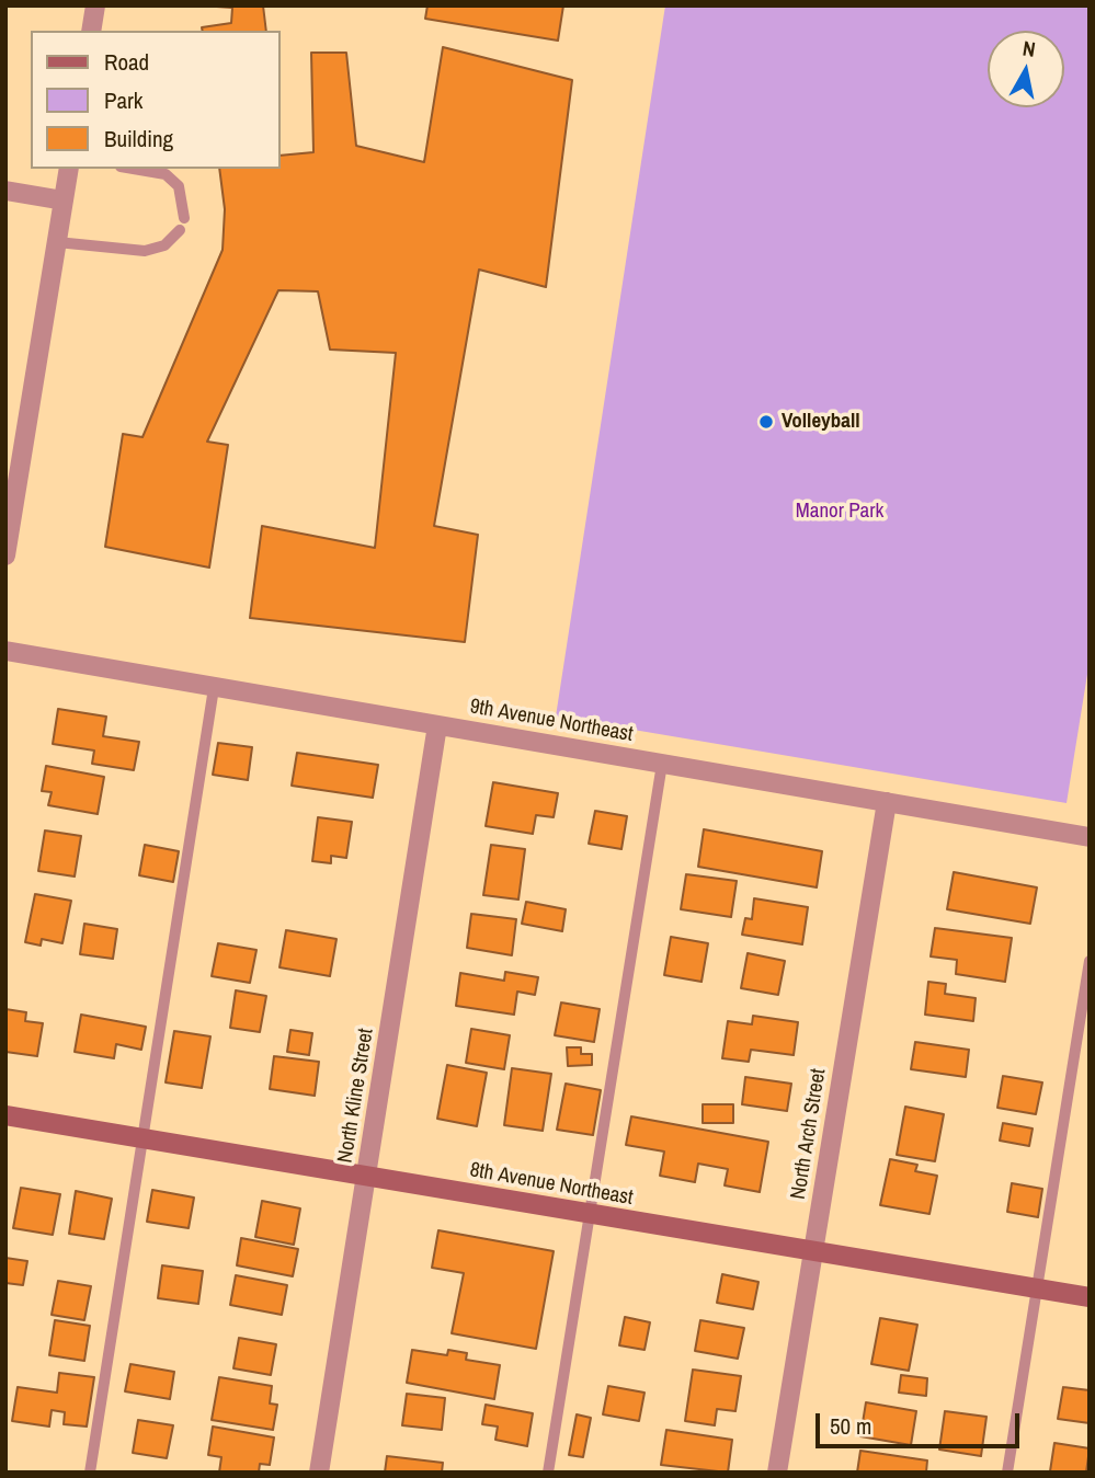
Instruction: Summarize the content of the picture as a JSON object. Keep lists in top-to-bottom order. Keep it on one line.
{"streets":{"main road":["8th Avenue Northeast"],"street":["9th Avenue Northeast","North Kline Street","North Arch Street"]},"crossings":[["9th Avenue Northeast","North Kline Street"],["9th Avenue Northeast","North Arch Street"],["North Kline Street","8th Avenue Northeast"],["North Arch Street","8th Avenue Northeast"]],"parks":["Manor Park"],"places":["Volleyball"],"legend":["Road","Park","Building"],"scale_bar":"50 m","north":"top"}
